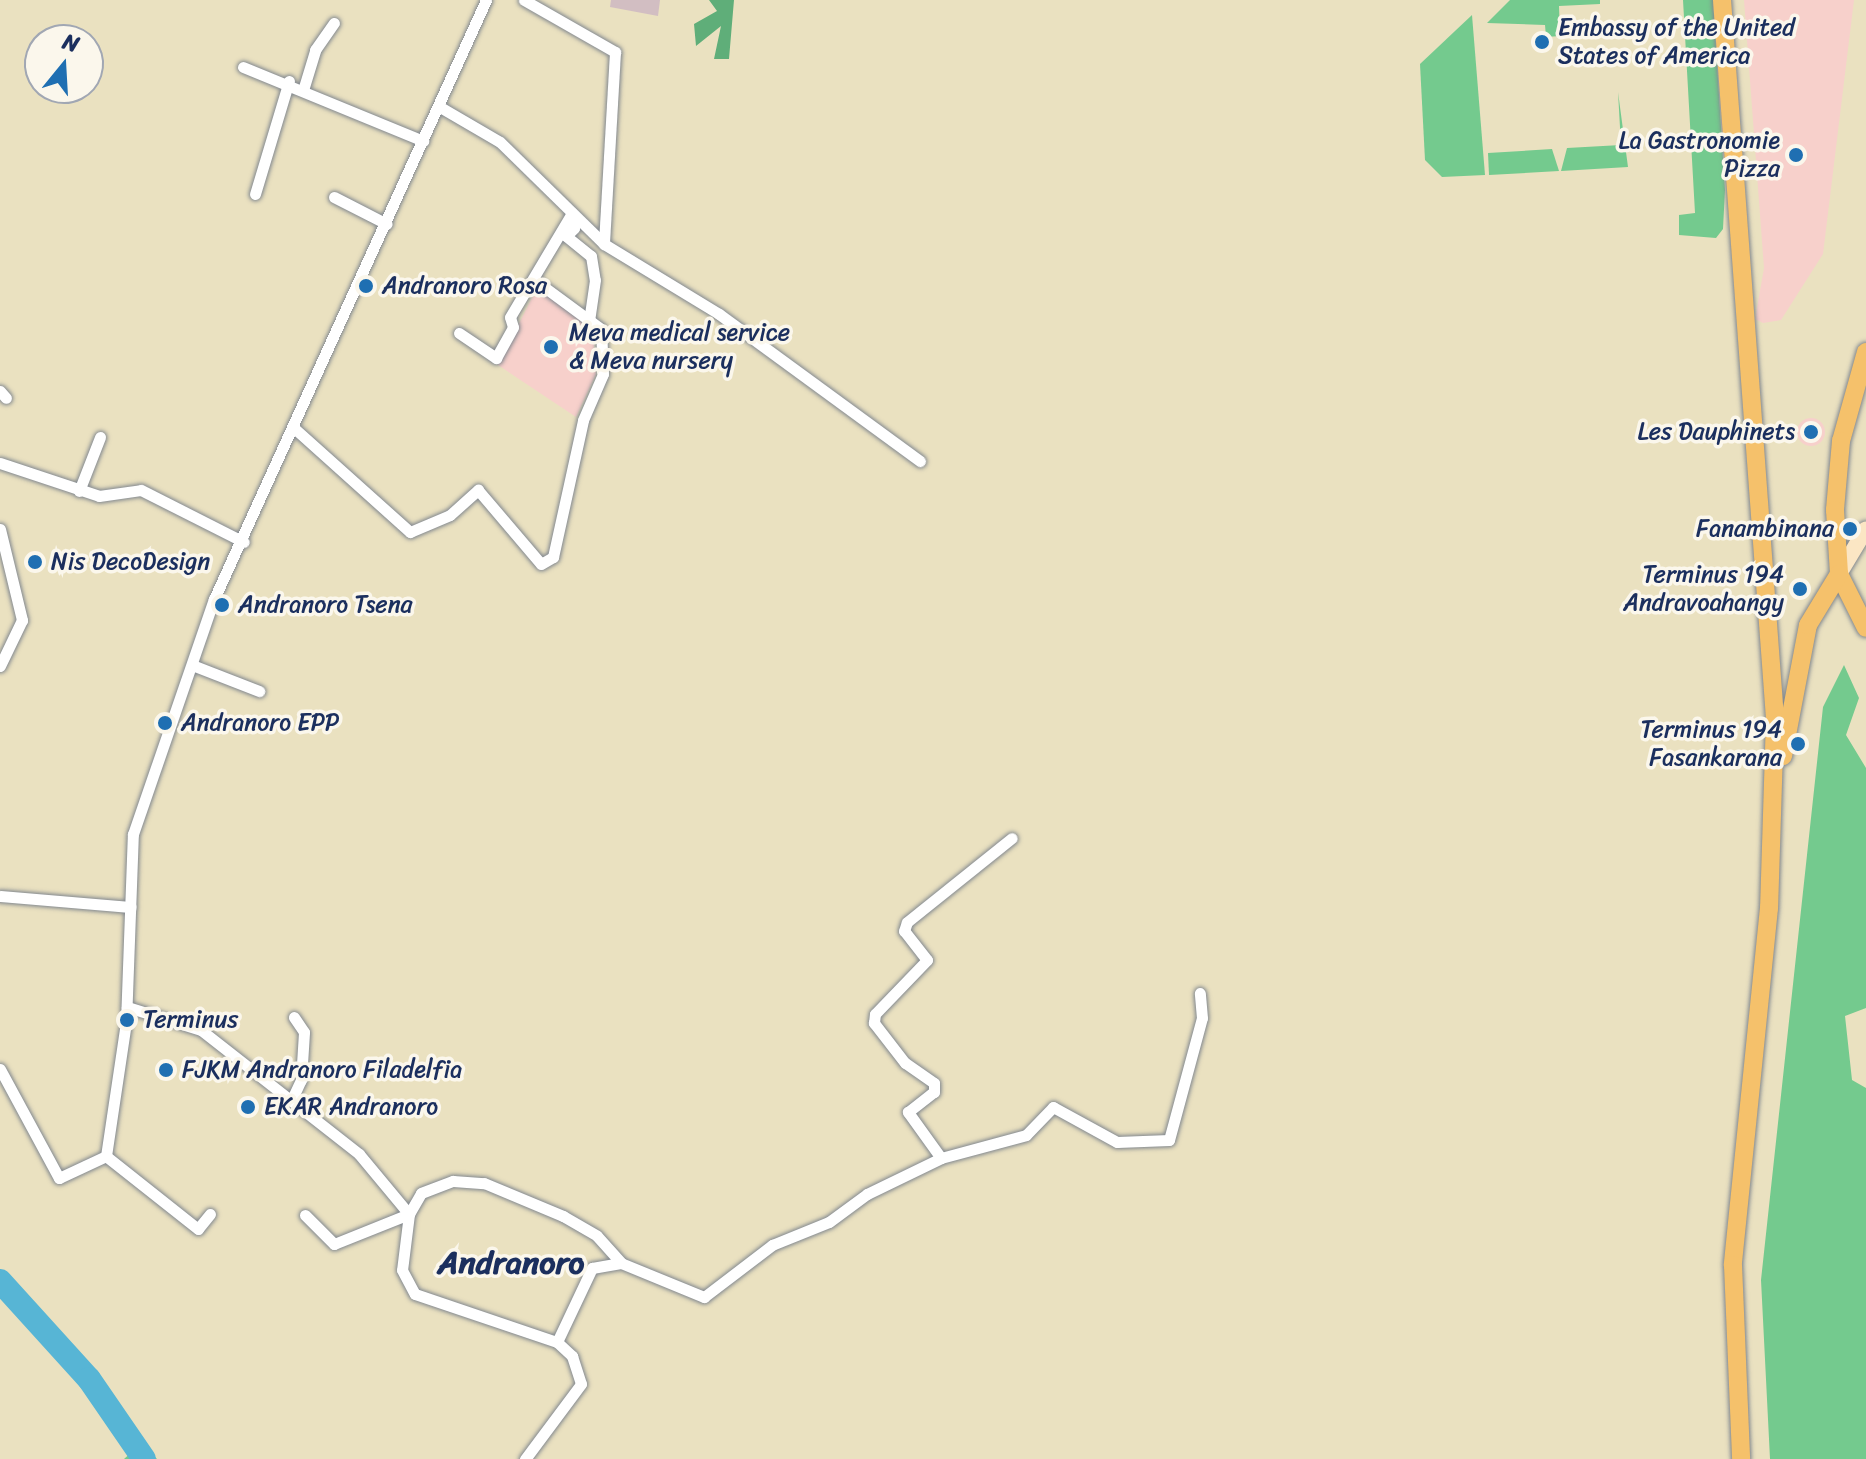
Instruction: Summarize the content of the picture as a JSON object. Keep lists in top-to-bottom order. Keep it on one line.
{"districts":["Andranoro"],"places":["Embassy of the United States of America","La Gastronomie Pizza","Andranoro Rosa","Meva medical service & Meva nursery","Les Dauphinets","Fanambinana","Nis DecoDesign","Terminus 194 Andravoahangy","Andranoro Tsena","Andranoro EPP","Terminus 194 Fasankarana","Terminus","FJKM Andranoro Filadelfia","EKAR Andranoro"],"north":"top"}
